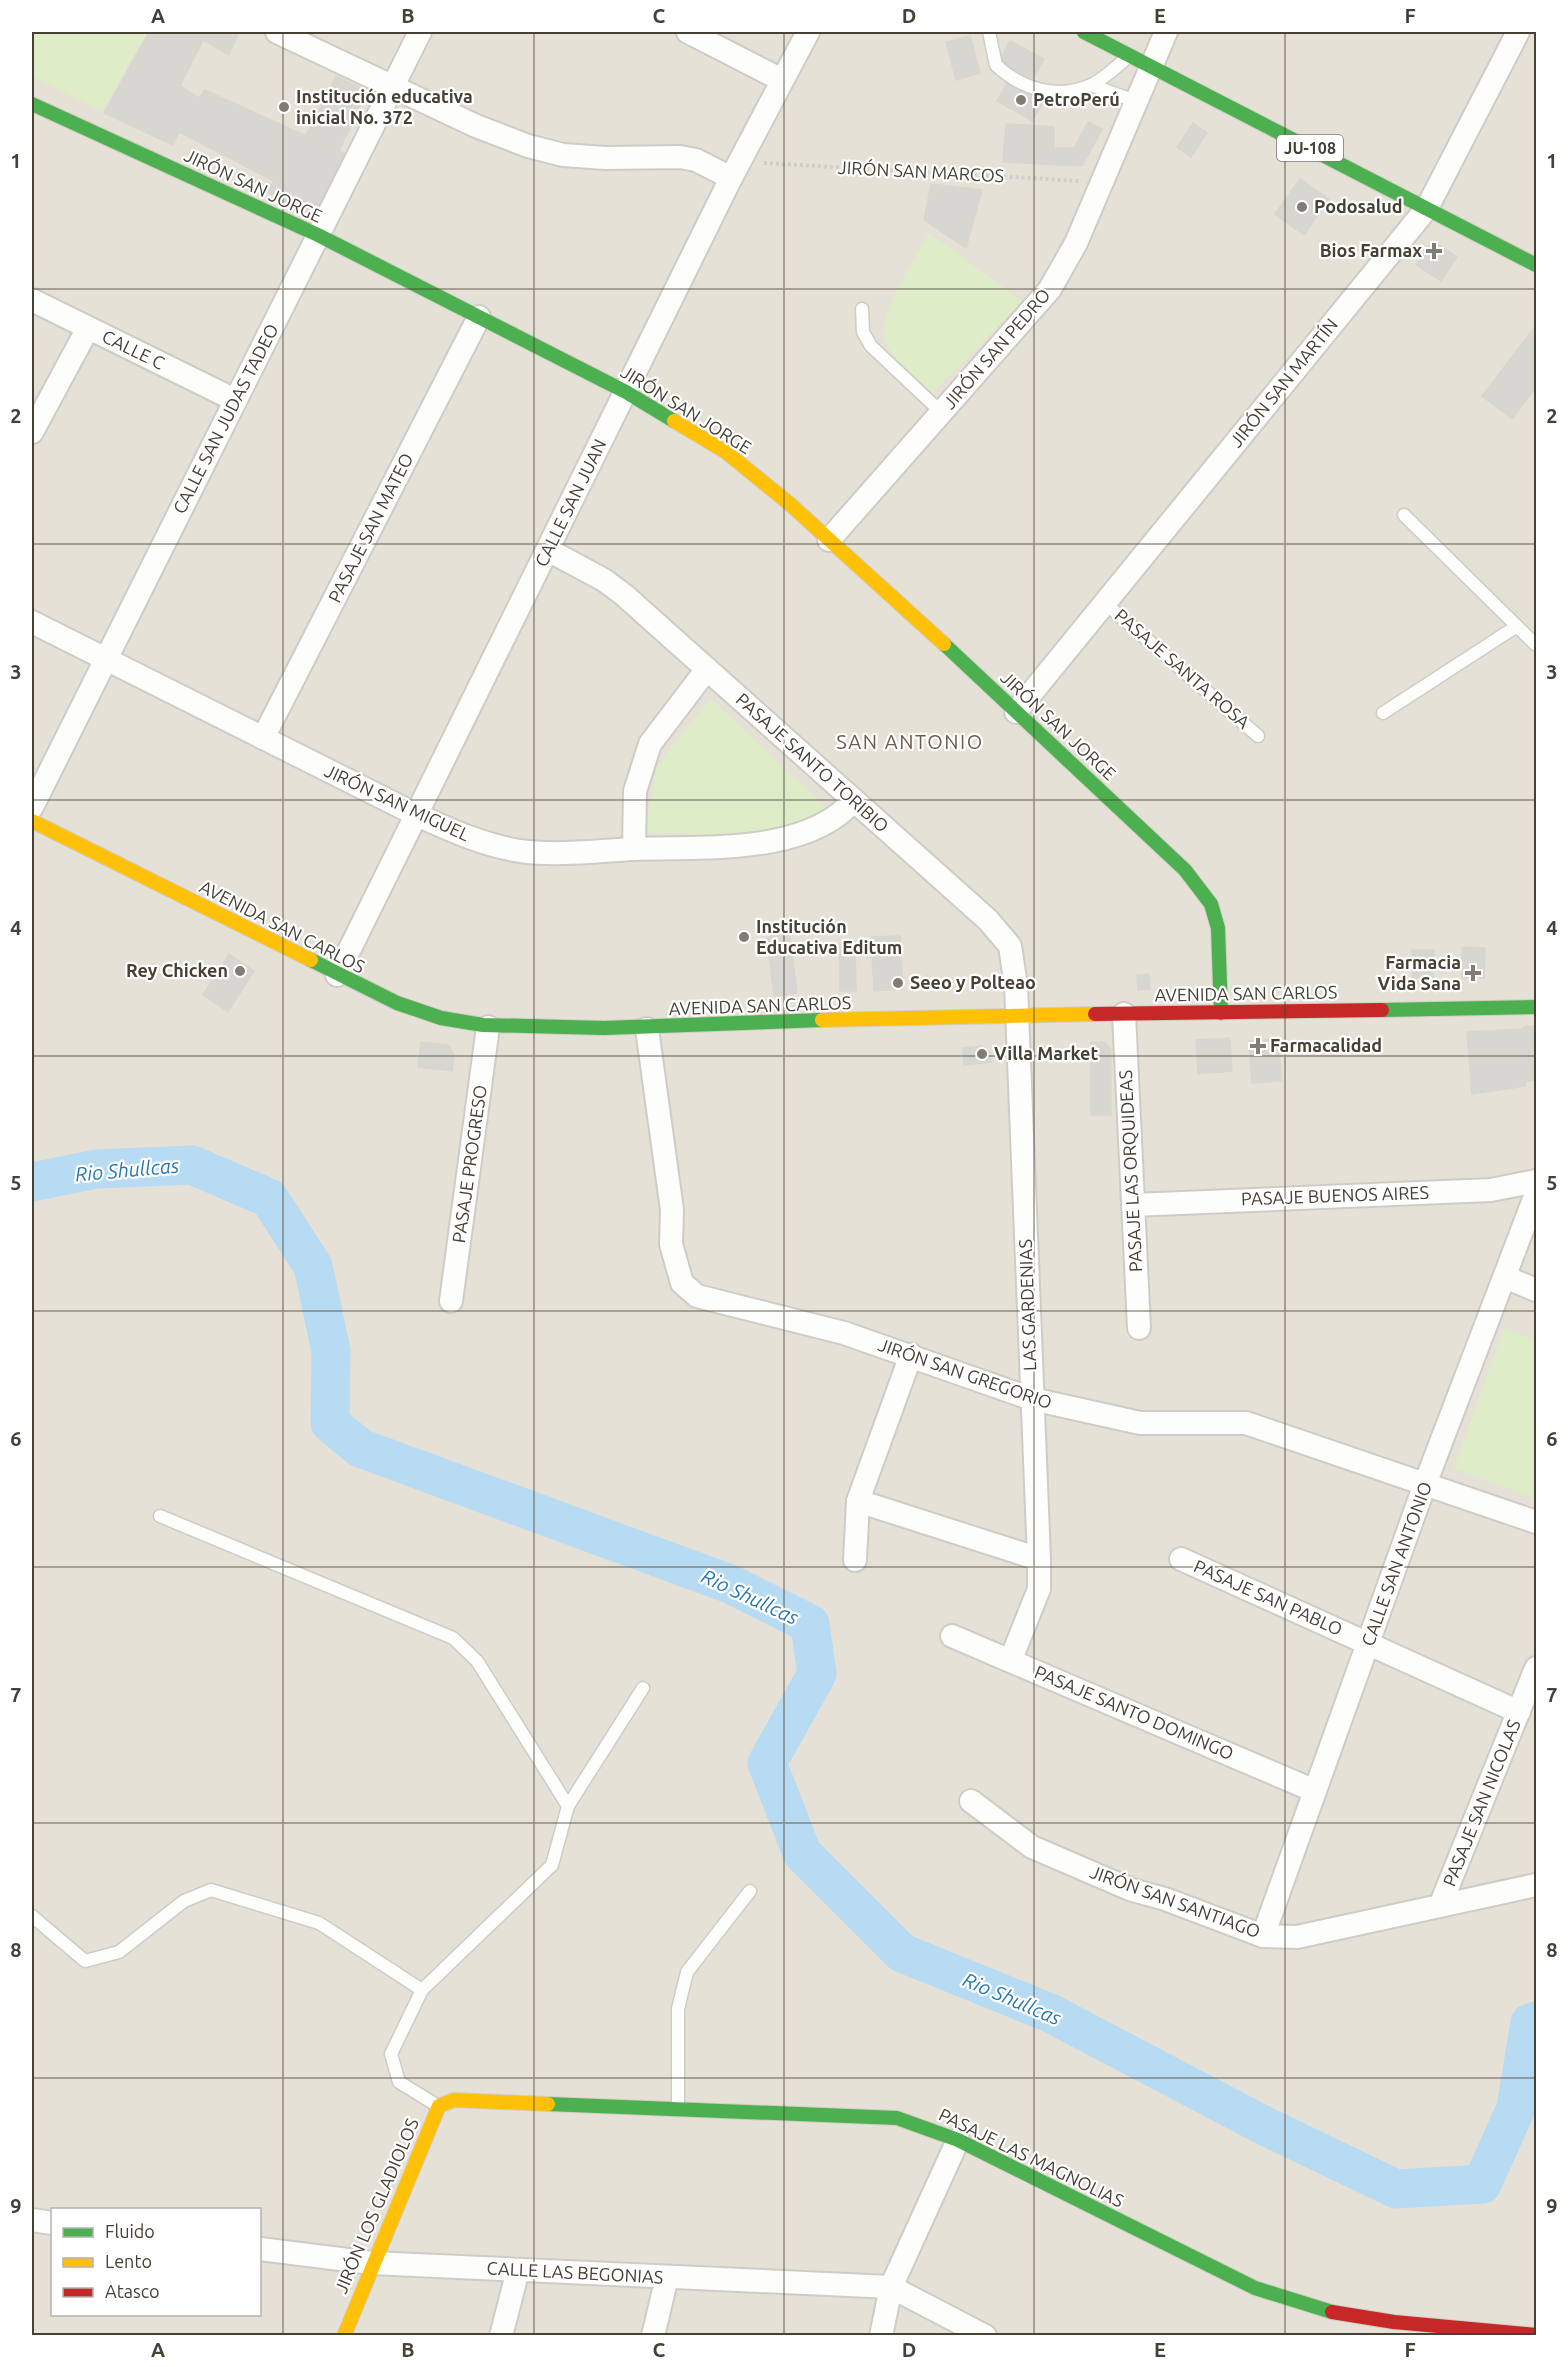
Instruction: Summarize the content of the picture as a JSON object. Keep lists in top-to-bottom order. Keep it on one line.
{"streets":{"street":["JU-108","JIRÓN SAN JORGE","JIRÓN SAN PEDRO","CALLE C","JIRÓN SAN MARTÍN","CALLE SAN JUDAS TADEO","CALLE SAN JUAN","PASAJE SAN MATEO","PASAJE SANTO TORIBIO","JIRÓN SAN MIGUEL","AVENIDA SAN CARLOS","PASAJE PROGRESO","PASAJE LAS ORQUIDEAS","PASAJE BUENOS AIRES","LAS GARDENIAS","JIRÓN SAN GREGORIO","CALLE SAN ANTONIO","PASAJE SAN PABLO","PASAJE SANTO DOMINGO","PASAJE SAN NICOLAS","JIRÓN SAN SANTIAGO","PASAJE LAS MAGNOLIAS","JIRÓN LOS GLADIOLOS","CALLE LAS BEGONIAS"],"lane":["PASAJE SANTA ROSA"],"path":["JIRÓN SAN MARCOS"]},"crossings":[["JU-108","JIRÓN SAN PEDRO"],["JU-108","JIRÓN SAN MARTÍN"],["JIRÓN SAN MARCOS","JIRÓN SAN PEDRO"],["JIRÓN SAN MARCOS","CALLE SAN JUAN"],["JIRÓN SAN JORGE","JIRÓN SAN PEDRO"],["JIRÓN SAN JORGE","JIRÓN SAN MARTÍN"],["JIRÓN SAN JORGE","CALLE SAN JUDAS TADEO"],["JIRÓN SAN JORGE","CALLE SAN JUAN"],["JIRÓN SAN JORGE","PASAJE SAN MATEO"],["JIRÓN SAN JORGE","AVENIDA SAN CARLOS"],["CALLE C","CALLE SAN JUDAS TADEO"],["JIRÓN SAN MARTÍN","PASAJE SANTA ROSA"],["CALLE SAN JUDAS TADEO","JIRÓN SAN MIGUEL"],["CALLE SAN JUAN","PASAJE SANTO TORIBIO"],["CALLE SAN JUAN","JIRÓN SAN MIGUEL"],["CALLE SAN JUAN","AVENIDA SAN CARLOS"],["PASAJE SAN MATEO","JIRÓN SAN MIGUEL"],["PASAJE SANTO TORIBIO","JIRÓN SAN MIGUEL"],["PASAJE SANTO TORIBIO","AVENIDA SAN CARLOS"],["PASAJE SANTO TORIBIO","LAS GARDENIAS"],["AVENIDA SAN CARLOS","PASAJE PROGRESO"],["AVENIDA SAN CARLOS","PASAJE LAS ORQUIDEAS"],["AVENIDA SAN CARLOS","LAS GARDENIAS"],["AVENIDA SAN CARLOS","JIRÓN SAN GREGORIO"],["PASAJE LAS ORQUIDEAS","PASAJE BUENOS AIRES"],["LAS GARDENIAS","JIRÓN SAN GREGORIO"],["LAS GARDENIAS","PASAJE SANTO DOMINGO"],["JIRÓN SAN GREGORIO","CALLE SAN ANTONIO"],["CALLE SAN ANTONIO","PASAJE SAN PABLO"],["CALLE SAN ANTONIO","PASAJE SANTO DOMINGO"],["CALLE SAN ANTONIO","JIRÓN SAN SANTIAGO"],["PASAJE SAN PABLO","PASAJE SAN NICOLAS"],["PASAJE SAN NICOLAS","JIRÓN SAN SANTIAGO"],["PASAJE LAS MAGNOLIAS","JIRÓN LOS GLADIOLOS"],["JIRÓN LOS GLADIOLOS","CALLE LAS BEGONIAS"]],"districts":["SAN ANTONIO"],"water":["Rio Shullcas"],"places":{"other":["PetroPerú","Institución educativa inicial No. 372","Podosalud","Institución Educativa Editum","Rey Chicken","Seeo y Polteao","Villa Market"],"health":["Bios Farmax","Farmacia Vida Sana","Farmacalidad"]},"legend":["Fluido","Lento","Atasco"],"grid":{"columns":["A","B","C","D","E","F"],"rows":["1","2","3","4","5","6","7","8","9"]}}
